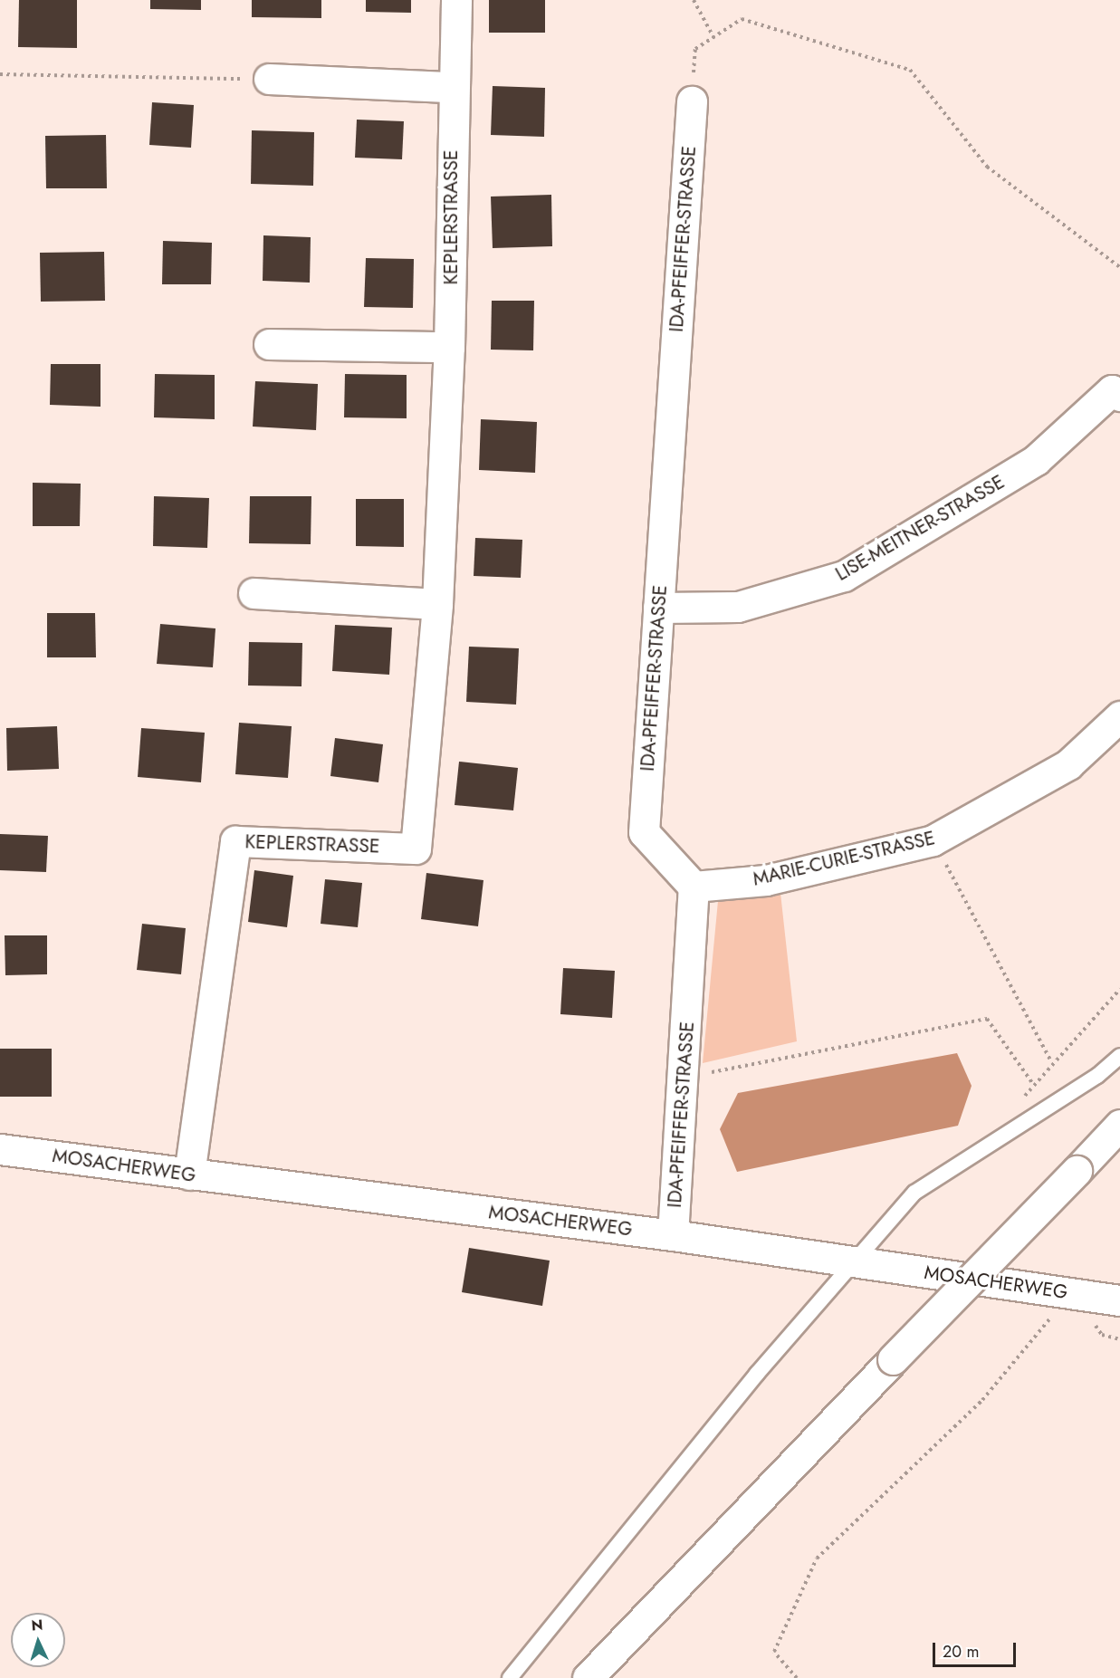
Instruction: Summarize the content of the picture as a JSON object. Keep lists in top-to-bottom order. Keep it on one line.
{"streets":{"street":["KEPLERSTRASSE","IDA-PFEIFFER-STRASSE","LISE-MEITNER-STRASSE","MARIE-CURIE-STRASSE","MOSACHERWEG"]},"crossings":[["KEPLERSTRASSE","MOSACHERWEG"],["IDA-PFEIFFER-STRASSE","LISE-MEITNER-STRASSE"],["IDA-PFEIFFER-STRASSE","MARIE-CURIE-STRASSE"],["IDA-PFEIFFER-STRASSE","MOSACHERWEG"]],"scale_bar":"20 m","north":"top"}
